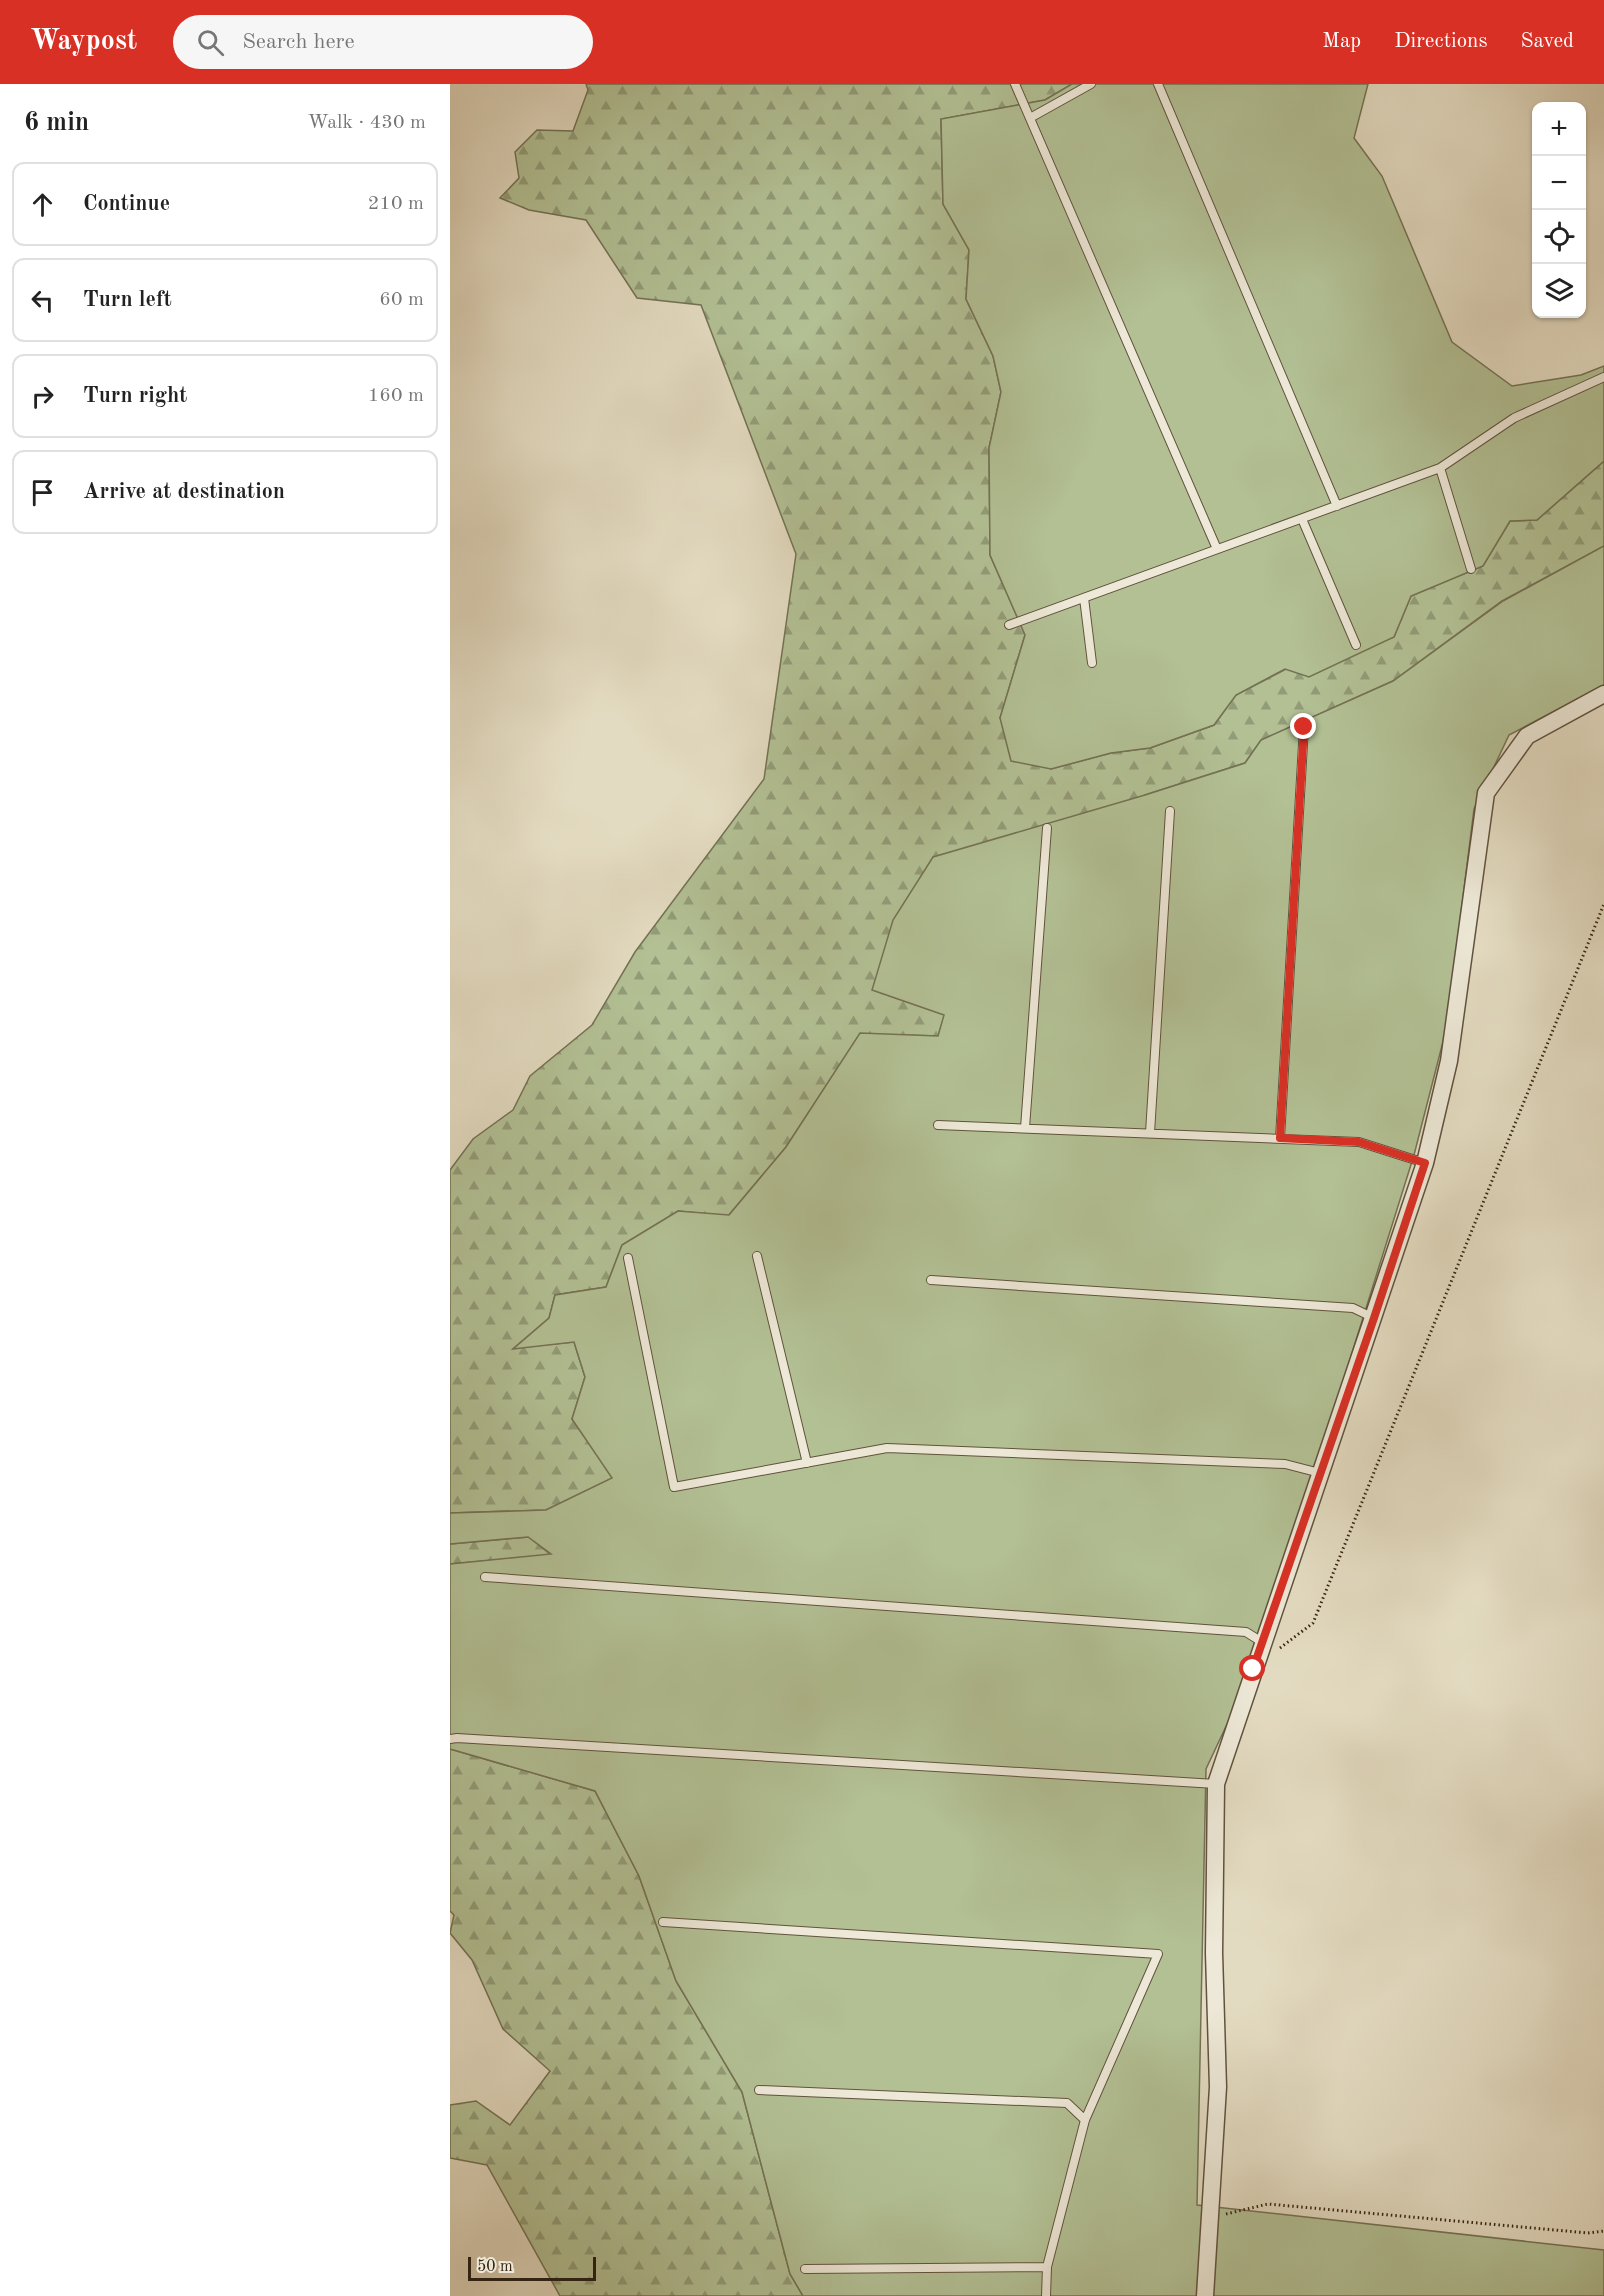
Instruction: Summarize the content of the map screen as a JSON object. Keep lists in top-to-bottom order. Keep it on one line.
{"scale_bar":"50 m","page":{"header":"Waypost","search":"Search here","nav":["Map","Directions","Saved"],"heading":["6 min","Walk · 430 m"],"map_buttons":["+","−"],"list":[["Continue","210 m"],["Turn left","60 m"],["Turn right","160 m"],"Arrive at destination"],"scale":"50 m"}}
